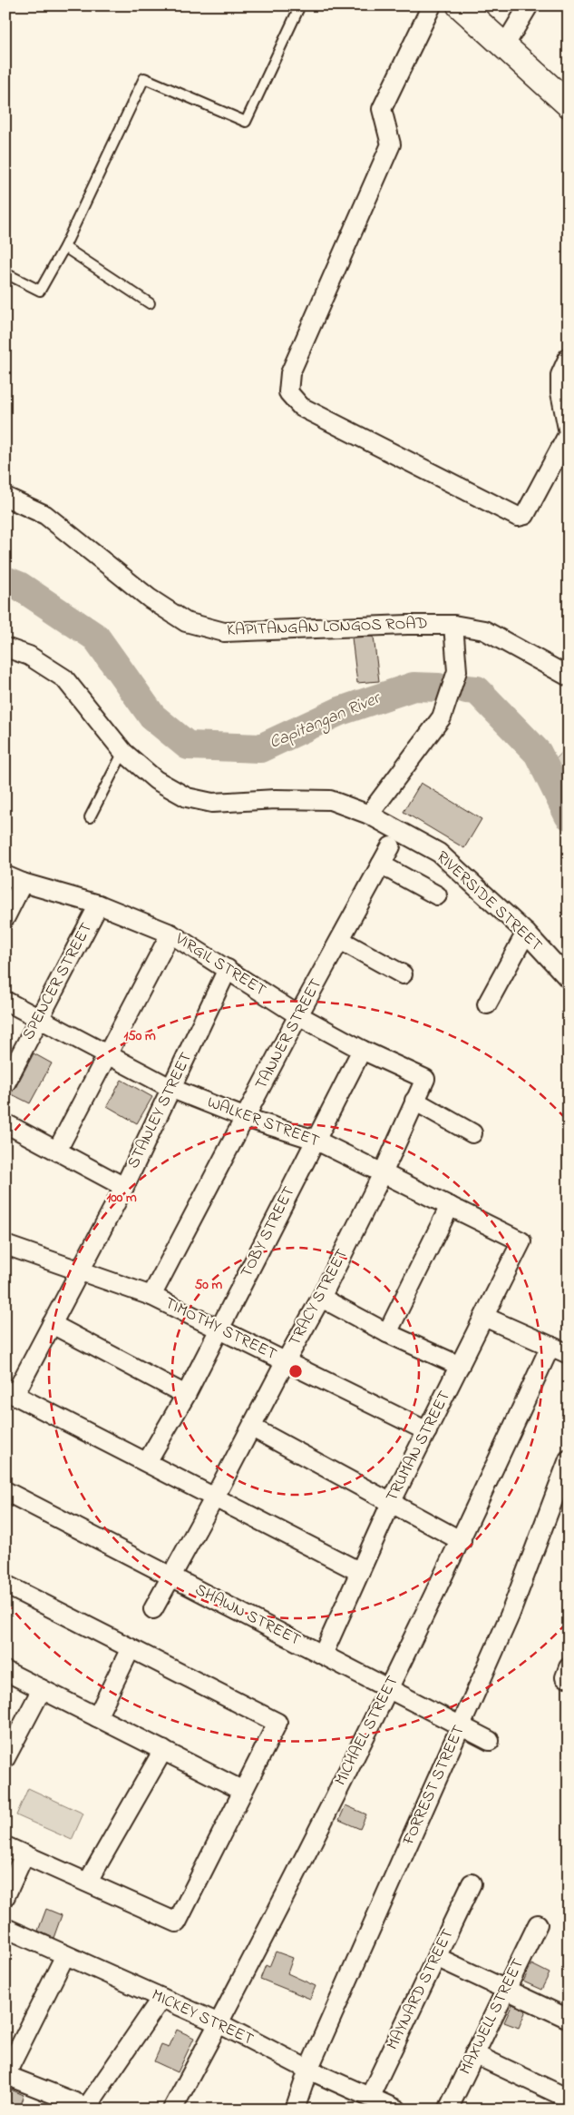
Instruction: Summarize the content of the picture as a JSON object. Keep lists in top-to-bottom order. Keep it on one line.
{"streets":{"street":["KAPITANGAN LONGOS ROAD","RIVERSIDE STREET","VIRGIL STREET","SPENCER STREET","TANNER STREET","STANLEY STREET","WALKER STREET","TOBY STREET","TRACY STREET","TIMOTHY STREET","TRUMAN STREET","SHAWN STREET","MICHAEL STREET","FORREST STREET","MAYNARD STREET","MAXWELL STREET","MICKEY STREET"]},"crossings":[["VIRGIL STREET","SPENCER STREET"],["VIRGIL STREET","TANNER STREET"],["VIRGIL STREET","STANLEY STREET"],["VIRGIL STREET","TOBY STREET"],["VIRGIL STREET","TRACY STREET"],["SPENCER STREET","WALKER STREET"],["TANNER STREET","WALKER STREET"],["TANNER STREET","TIMOTHY STREET"],["STANLEY STREET","WALKER STREET"],["STANLEY STREET","TIMOTHY STREET"],["WALKER STREET","TOBY STREET"],["WALKER STREET","TRACY STREET"],["WALKER STREET","TRUMAN STREET"],["TOBY STREET","TIMOTHY STREET"],["TRACY STREET","TIMOTHY STREET"],["TRACY STREET","SHAWN STREET"],["TIMOTHY STREET","TRUMAN STREET"],["TRUMAN STREET","SHAWN STREET"],["SHAWN STREET","MICHAEL STREET"],["SHAWN STREET","FORREST STREET"],["MICHAEL STREET","MICKEY STREET"],["FORREST STREET","MICKEY STREET"],["MAYNARD STREET","MICKEY STREET"]],"water":["Capitangan River"],"rings":["150 m","100 m","50 m"]}
